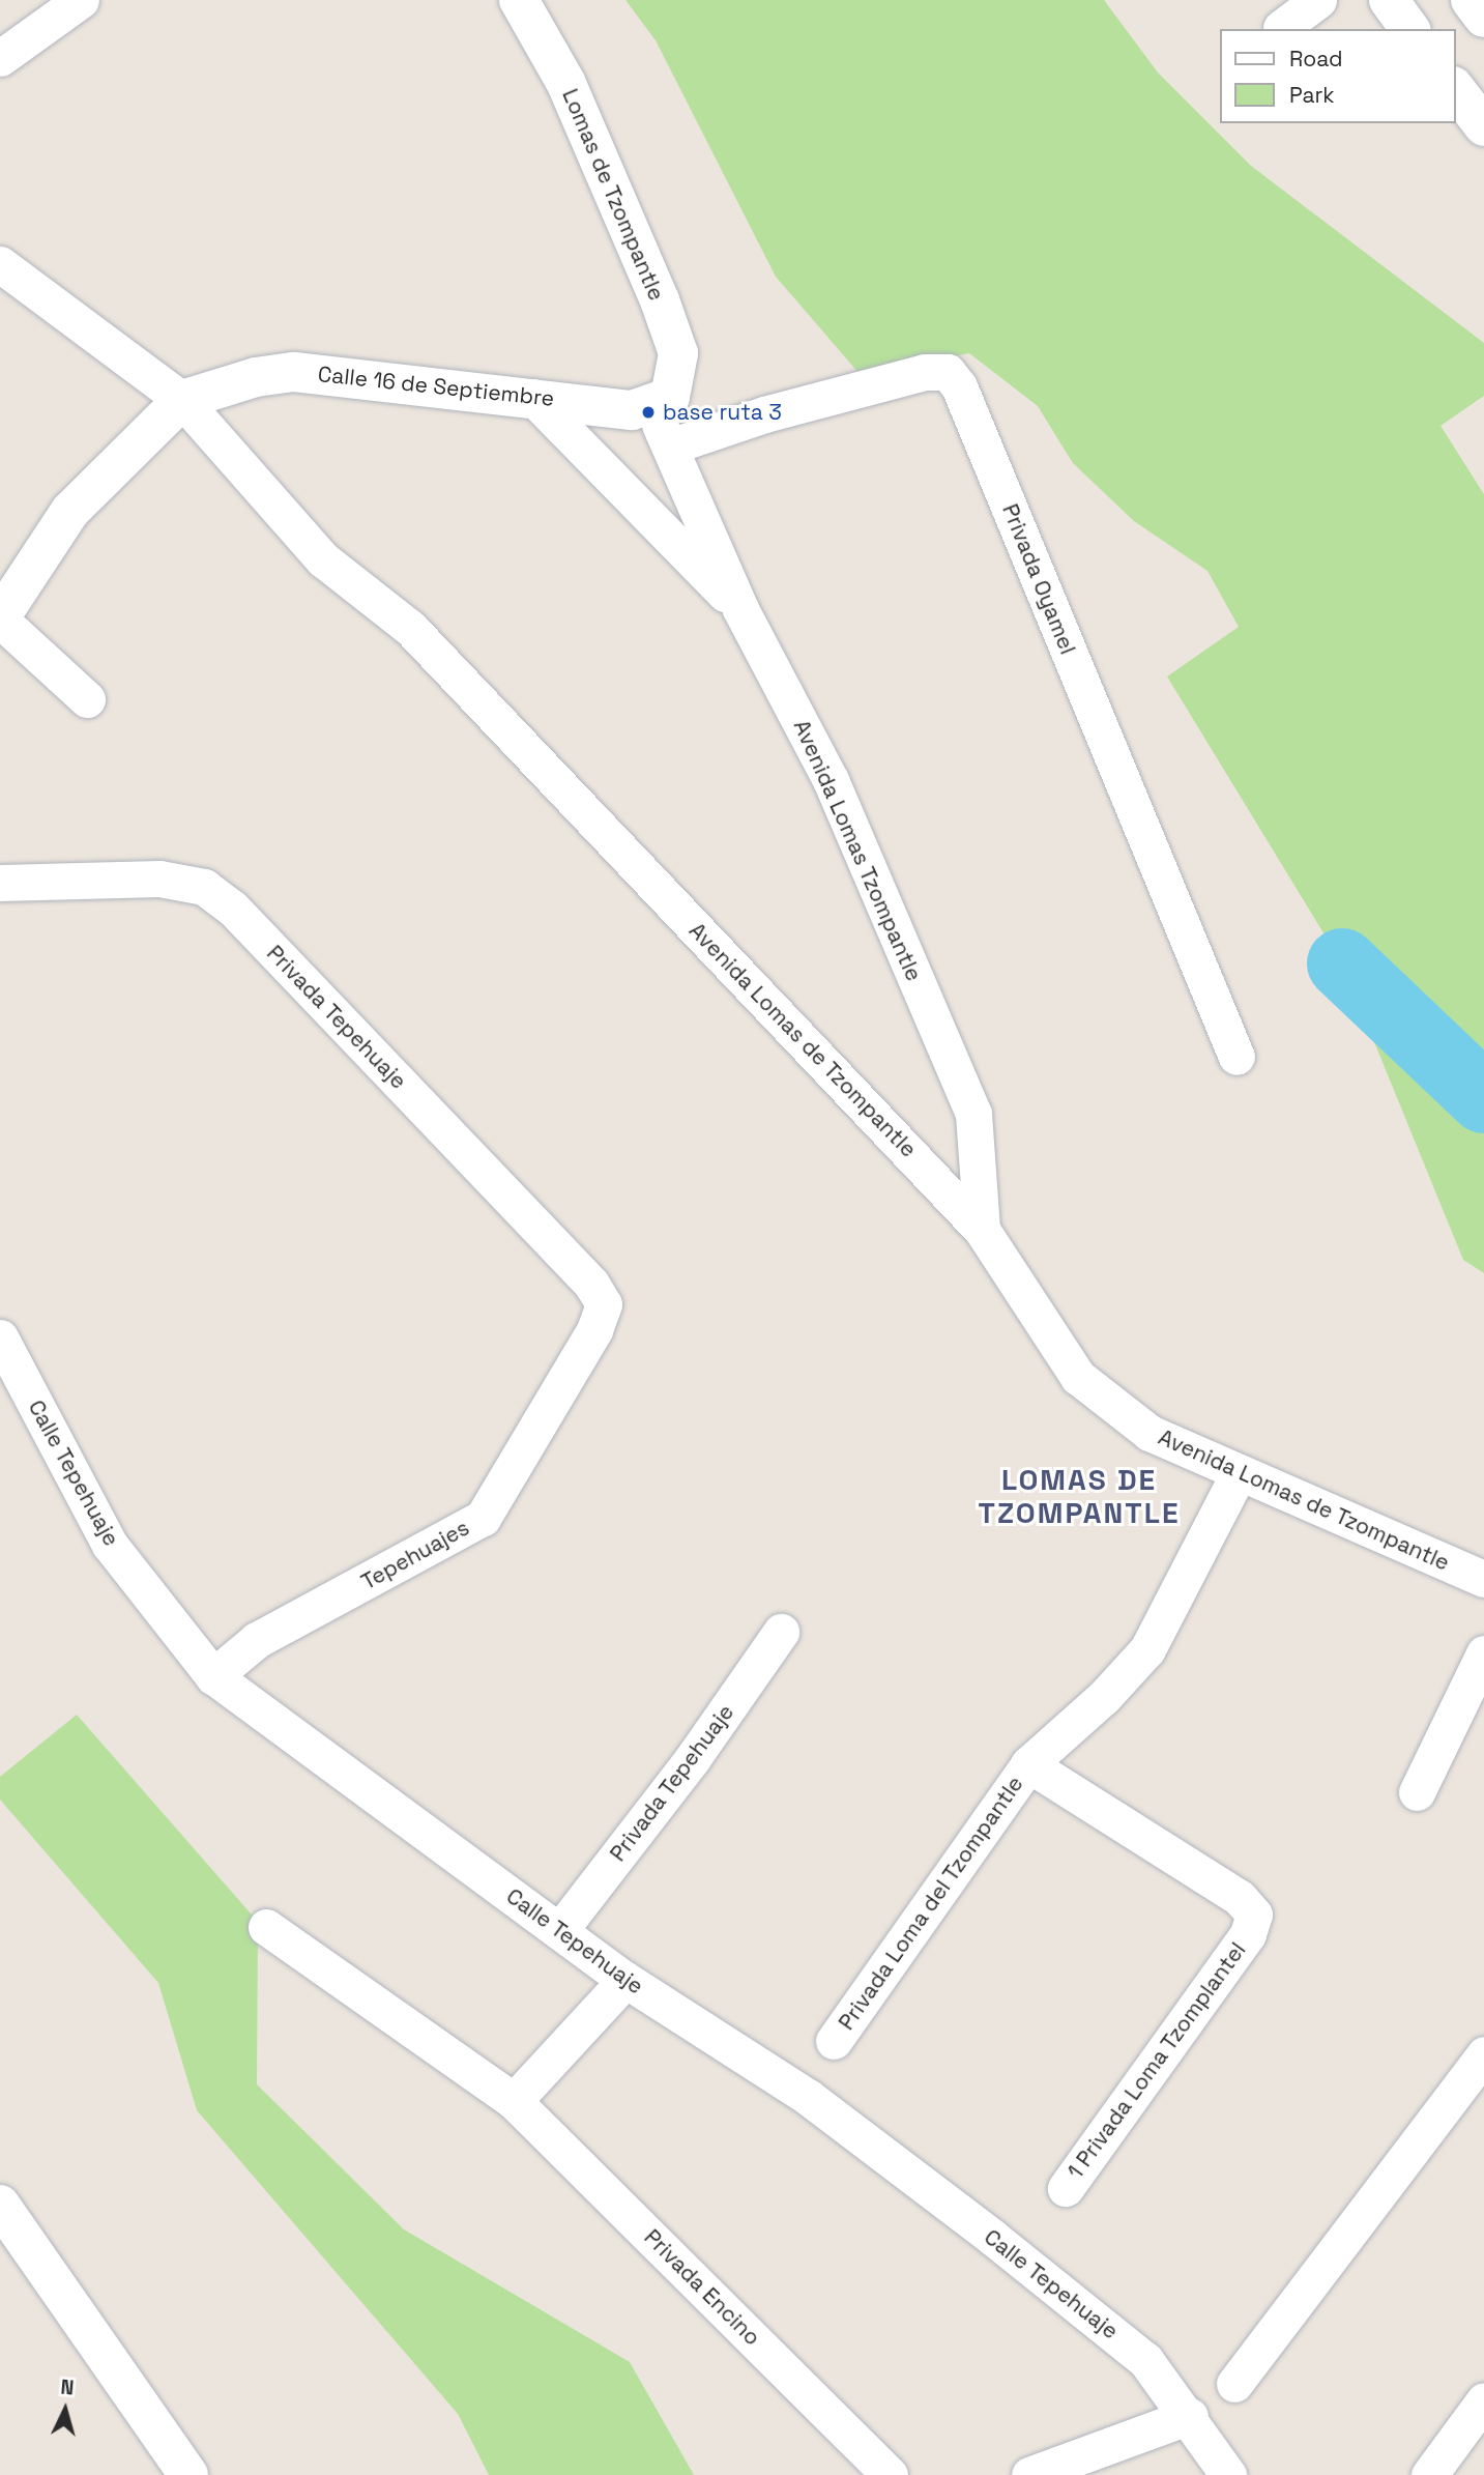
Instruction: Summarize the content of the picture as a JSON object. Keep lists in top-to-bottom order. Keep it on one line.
{"streets":{"street":["Lomas de Tzompantle","Calle 16 de Septiembre","Privada Oyamel","Avenida Lomas Tzompantle","Privada Tepehuaje","Avenida Lomas de Tzompantle","Calle Tepehuaje","Tepehuajes","Privada Loma del Tzompantle","1 Privada Loma Tzomplantel","Privada Encino"]},"crossings":[["Lomas de Tzompantle","Calle 16 de Septiembre"],["Lomas de Tzompantle","Avenida Lomas Tzompantle"],["Calle 16 de Septiembre","Avenida Lomas Tzompantle"],["Calle 16 de Septiembre","Avenida Lomas de Tzompantle"],["Privada Oyamel","Avenida Lomas Tzompantle"],["Avenida Lomas Tzompantle","Avenida Lomas de Tzompantle"],["Privada Tepehuaje","Calle Tepehuaje"],["Privada Tepehuaje","Tepehuajes"],["Calle Tepehuaje","Tepehuajes"],["Privada Loma del Tzompantle","1 Privada Loma Tzomplantel"]],"districts":["LOMAS DE TZOMPANTLE"],"places":["base ruta 3"],"legend":["Road","Park"],"north":"top"}
